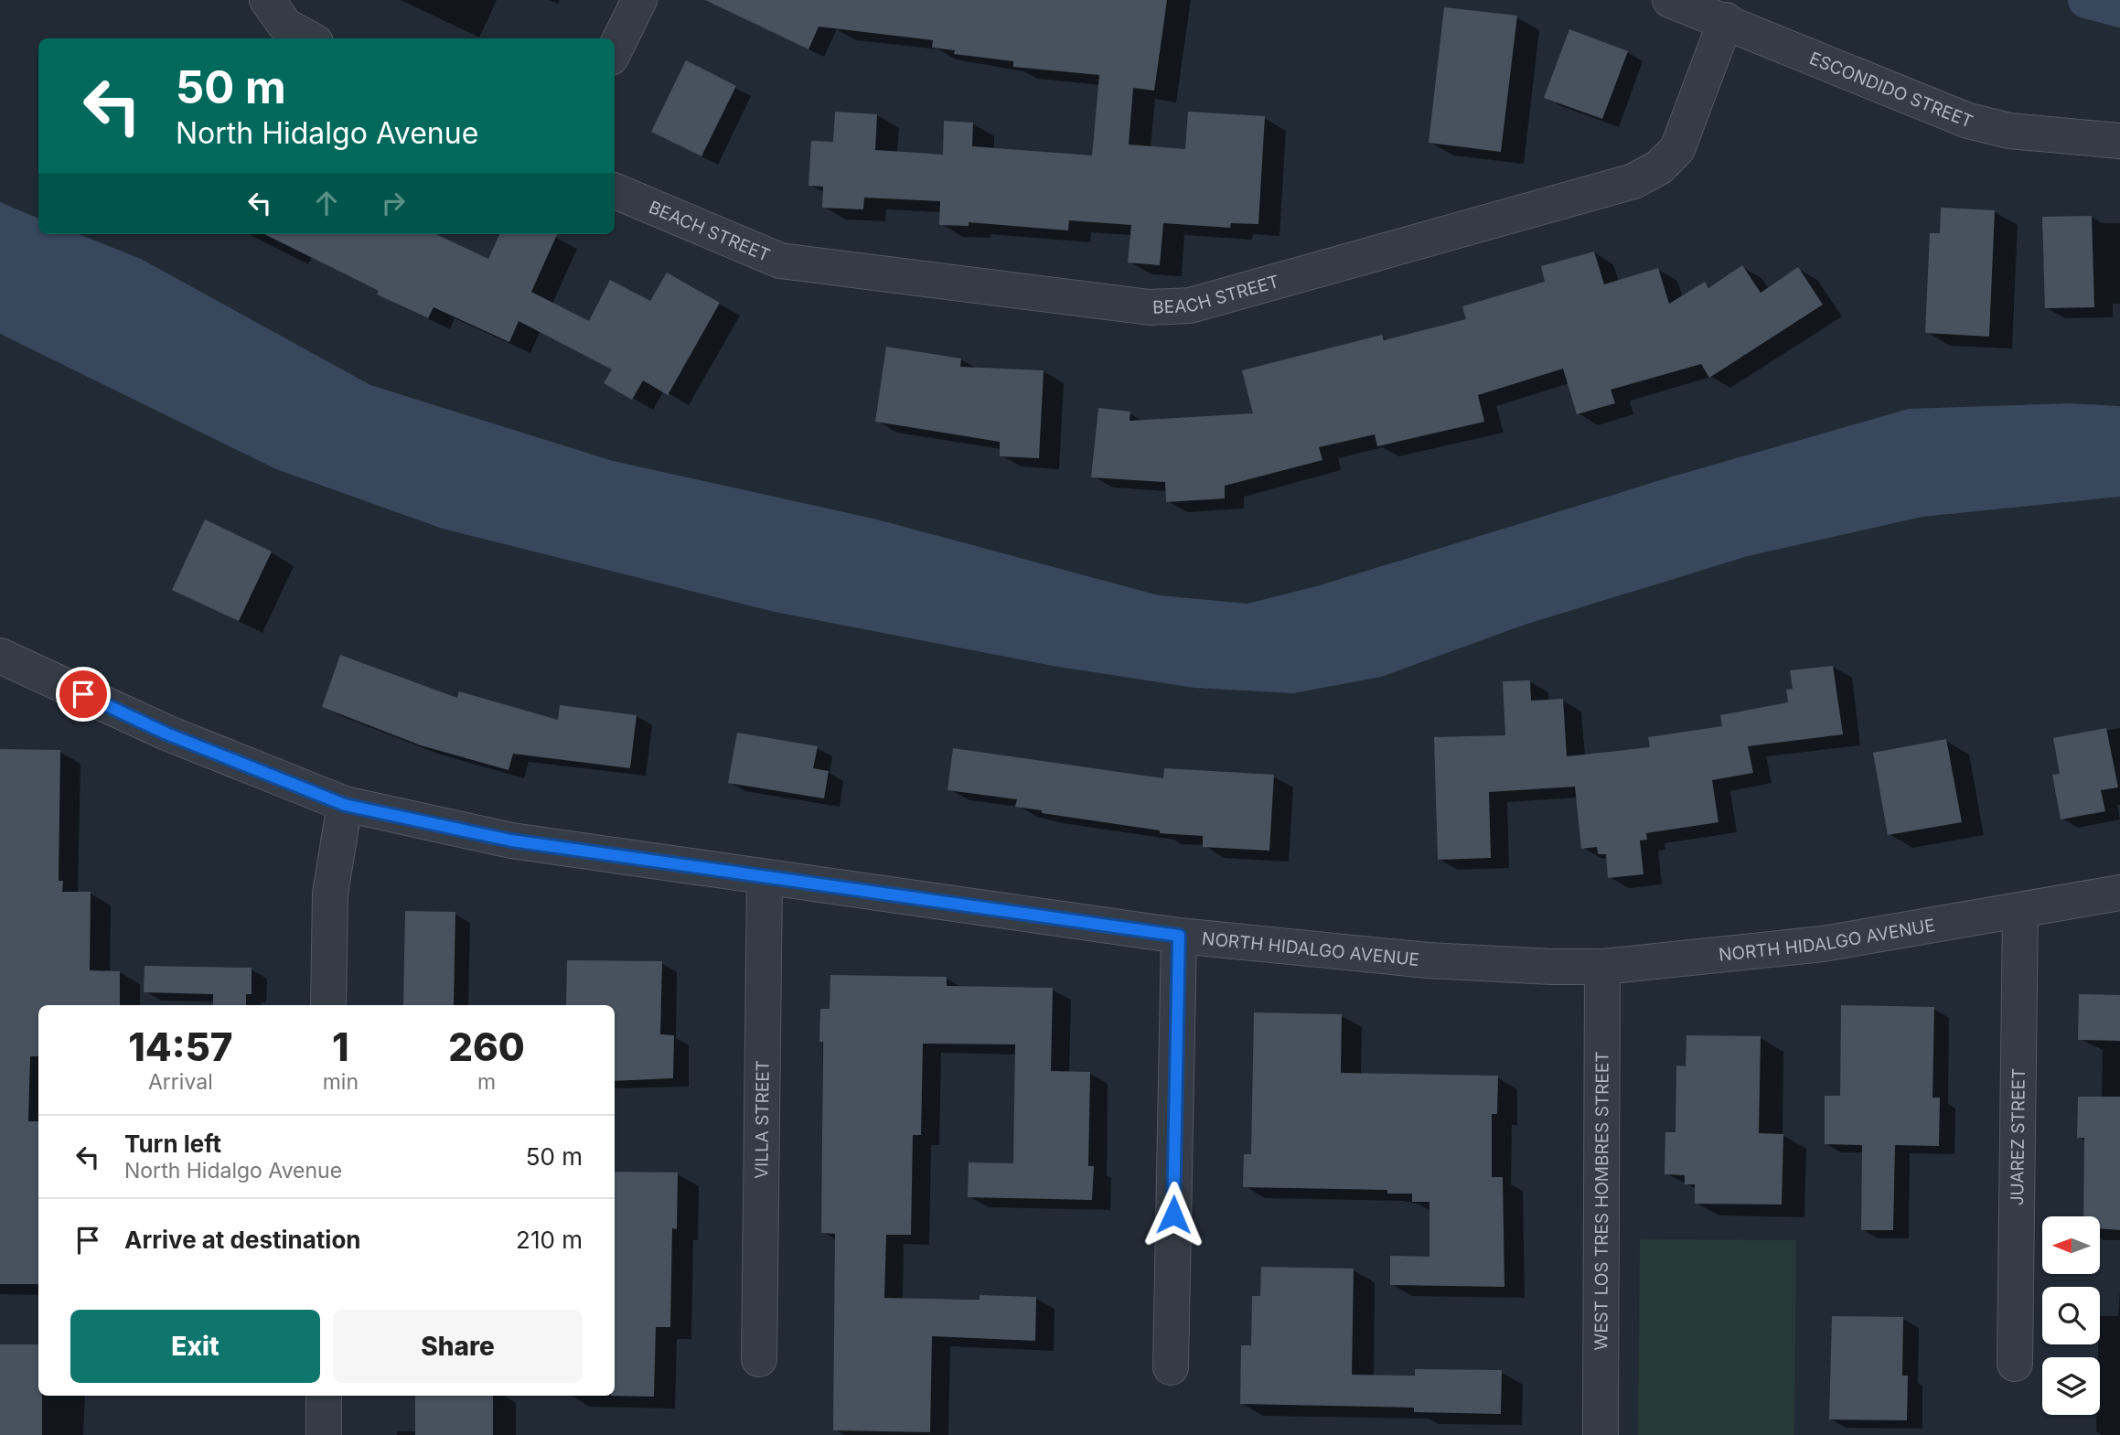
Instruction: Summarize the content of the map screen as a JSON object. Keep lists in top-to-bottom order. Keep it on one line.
{"streets":{"street":["ESCONDIDO STREET","BEACH STREET","NORTH HIDALGO AVENUE","VILLA STREET","JUAREZ STREET","WEST LOS TRES HOMBRES STREET"]},"crossings":[["ESCONDIDO STREET","BEACH STREET"],["NORTH HIDALGO AVENUE","VILLA STREET"],["NORTH HIDALGO AVENUE","JUAREZ STREET"],["NORTH HIDALGO AVENUE","WEST LOS TRES HOMBRES STREET"]],"north":"left","page":{"turn":["50 m","North Hidalgo Avenue"],"eta":["14:57","Arrival","1","min","260","m"],"list":[{"name":"Turn left","note":"North Hidalgo Avenue","value":"50 m"},{"name":"Arrive at destination","value":"210 m"}],"buttons":["Exit","Share"]}}
